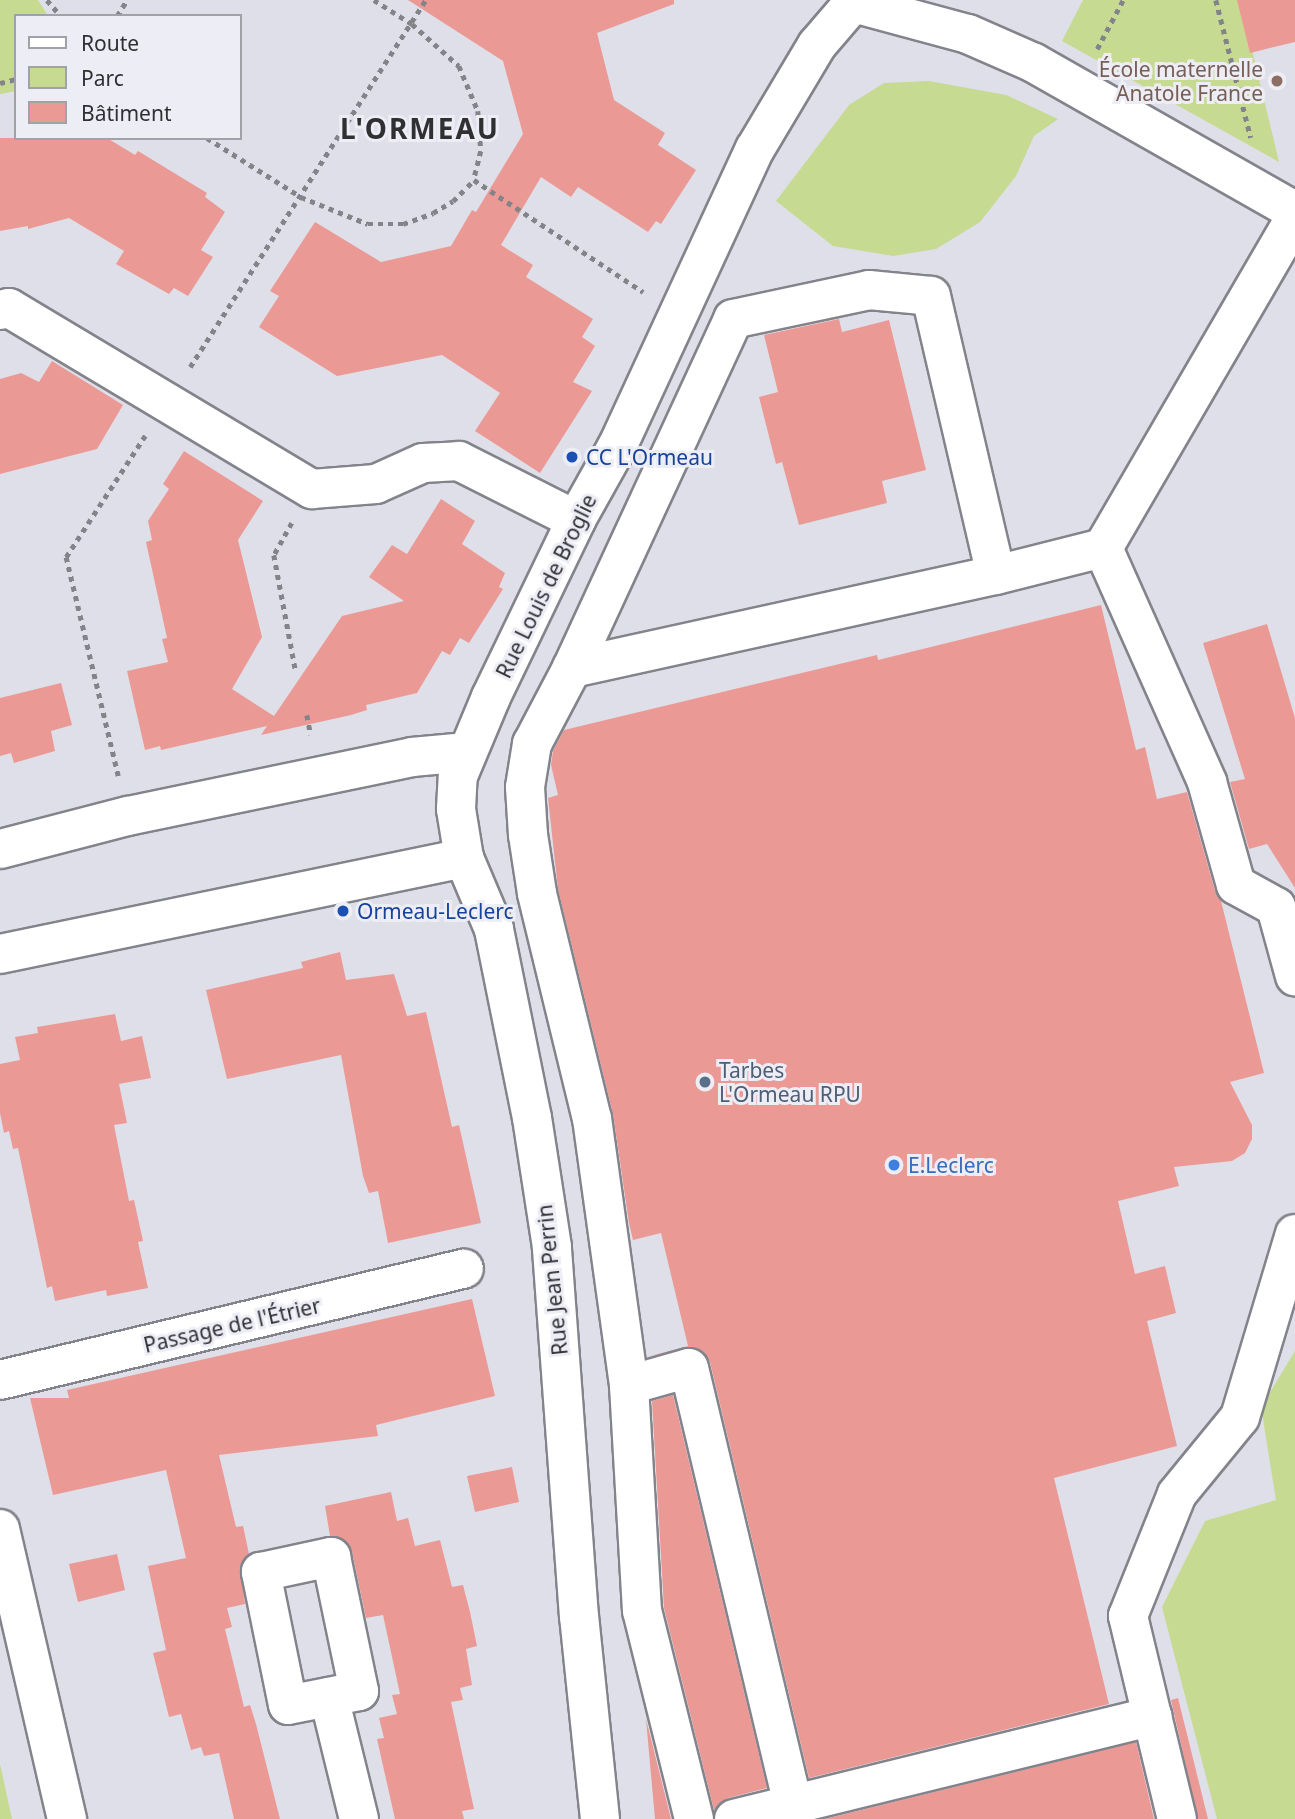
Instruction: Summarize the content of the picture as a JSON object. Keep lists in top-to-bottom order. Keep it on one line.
{"streets":{"street":["Rue Louis de Broglie","Rue Jean Perrin","Passage de l'Étrier"]},"crossings":[["Rue Louis de Broglie","Rue Jean Perrin"]],"districts":["L'ORMEAU"],"places":["École maternelle Anatole France","CC L'Ormeau","Ormeau-Leclerc","Tarbes L'Ormeau RPU","E.Leclerc"],"legend":["Route","Parc","Bâtiment"]}
